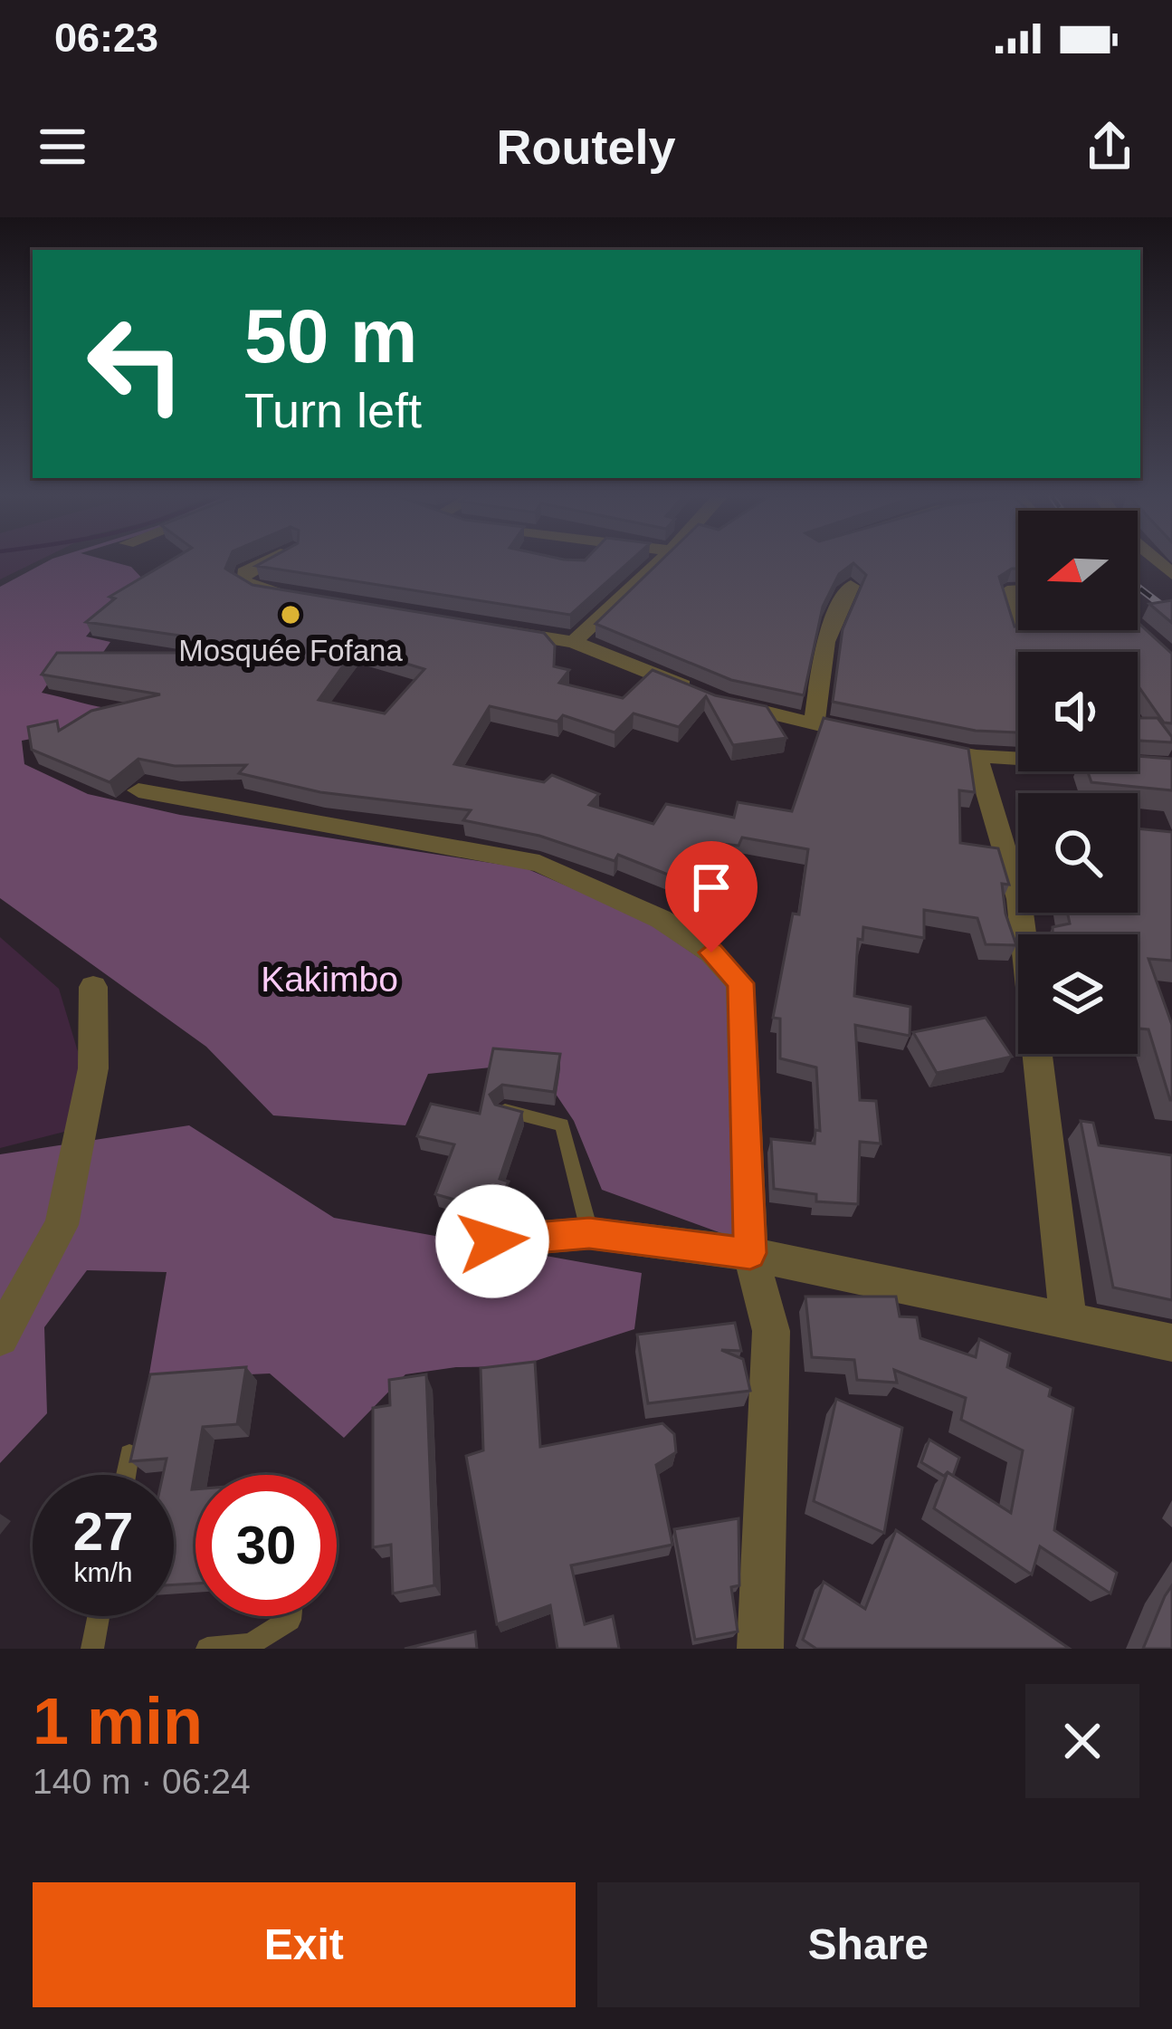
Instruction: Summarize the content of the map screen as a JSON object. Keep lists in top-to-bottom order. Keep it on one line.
{"parks":["Kakimbo"],"places":["Mosquée Fofana"],"north":"left","page":{"status":"06:23","header":"Routely","turn":["50 m","Turn left"],"speed":"27 km/h","limit":"30","heading":["1 min","140 m · 06:24"],"buttons":["Exit","Share"]}}
